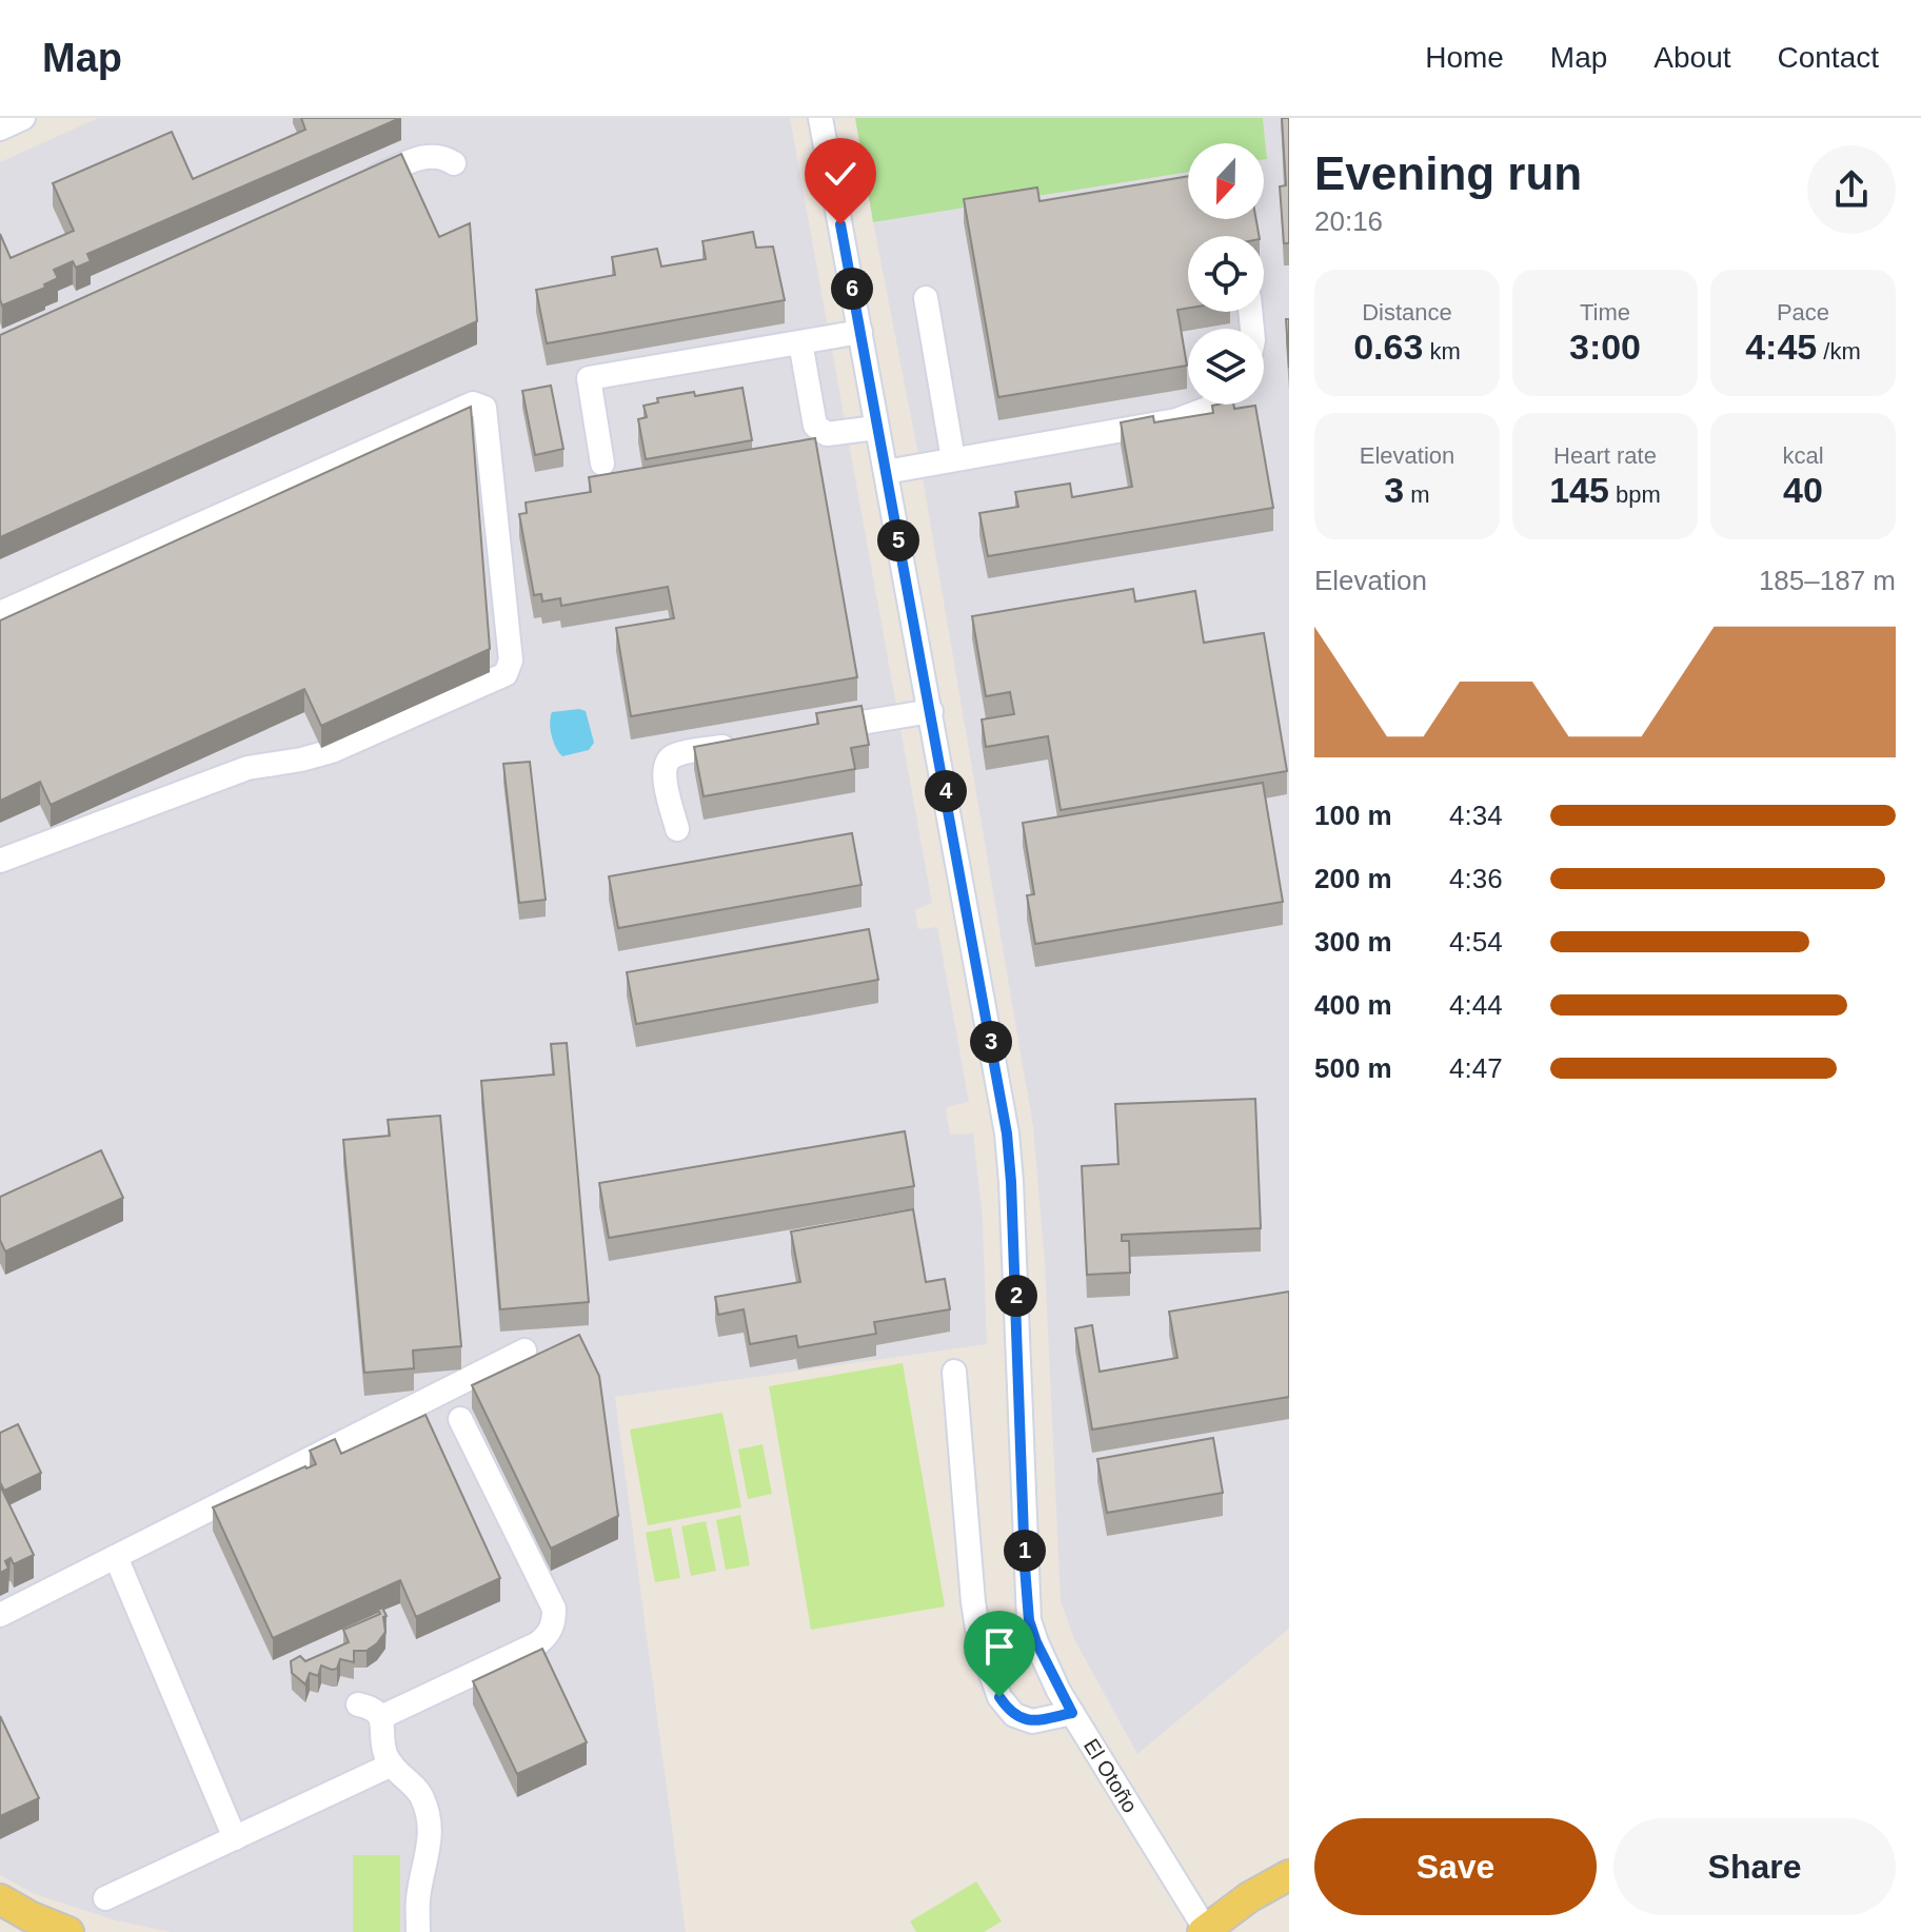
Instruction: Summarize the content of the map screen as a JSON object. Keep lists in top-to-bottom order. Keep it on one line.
{"streets":{"street":["El Otoño"]},"north":"bottom","page":{"header":"Map","nav":["Home","Map","About","Contact"],"heading":["Evening run","20:16"],"stats":[["Distance","0.63 km"],["Time","3:00"],["Pace","4:45 /km"],["Elevation","3 m"],["Heart rate","145 bpm"],["kcal","40"]],"pins":["6","5","4","3","2","1"],"chart":["Elevation","185–187 m"],"list":[{"name":"100 m","note":"4:34"},{"name":"200 m","note":"4:36"},{"name":"300 m","note":"4:54"},{"name":"400 m","note":"4:44"},{"name":"500 m","note":"4:47"}],"buttons":["Save","Share"]}}
